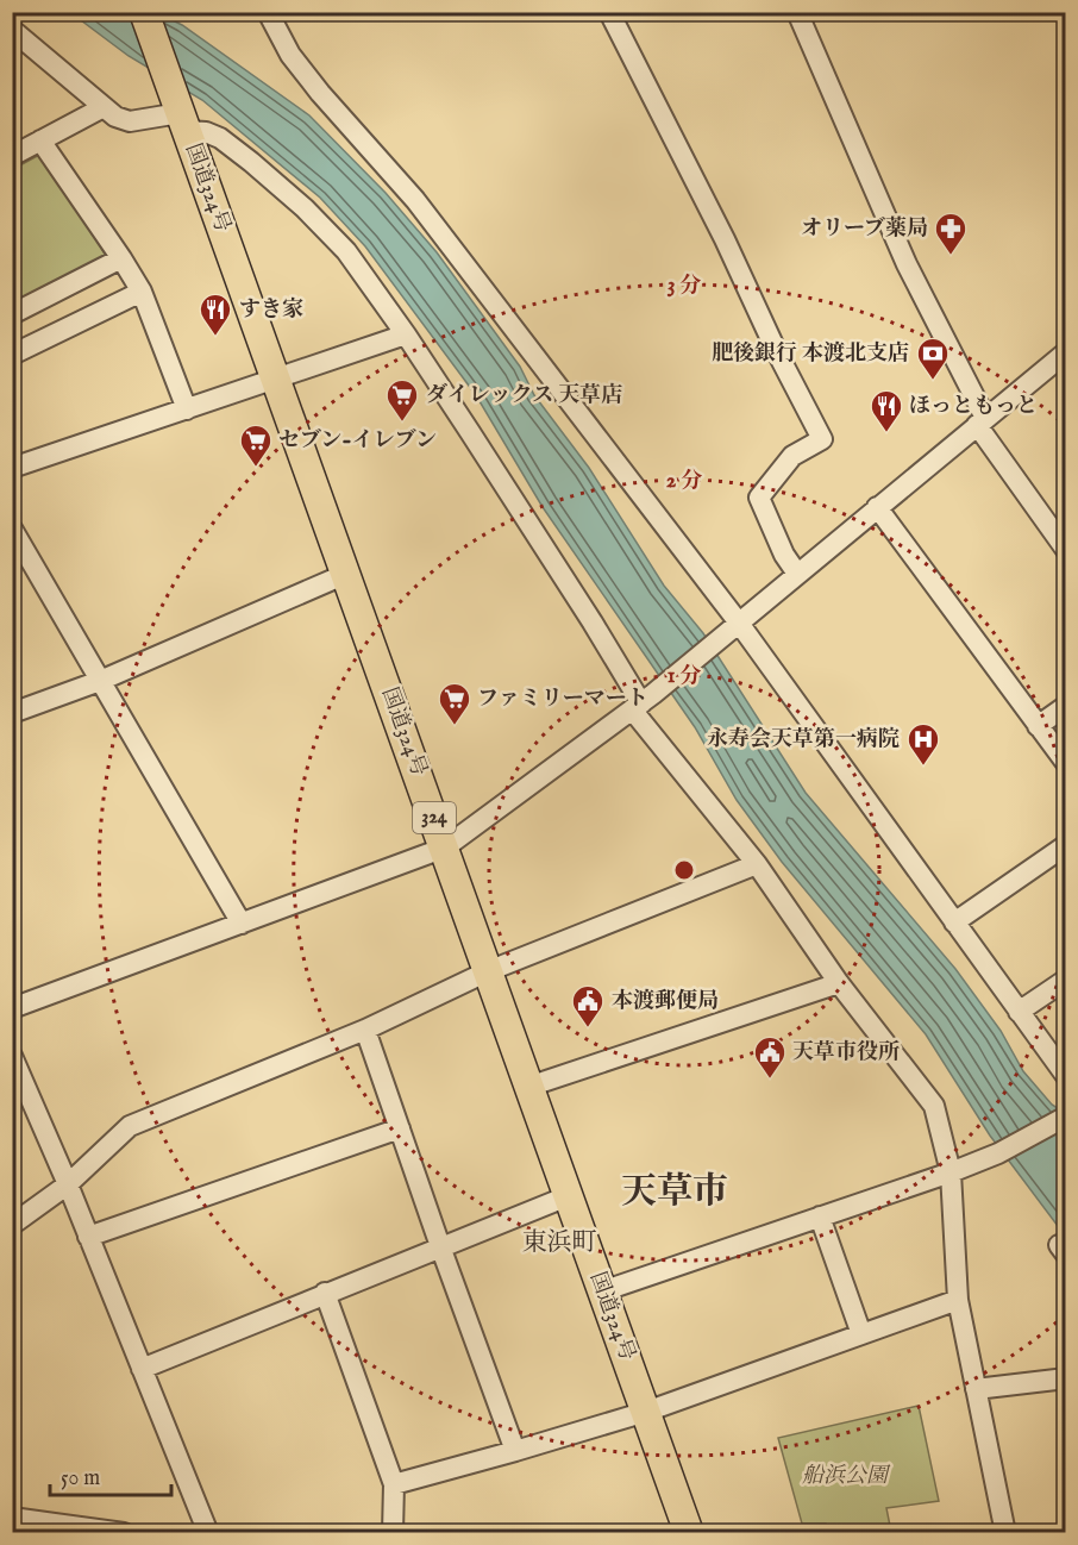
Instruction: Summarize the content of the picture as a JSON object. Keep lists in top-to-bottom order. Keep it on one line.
{"streets":{"highway":["国道324号","324"]},"districts":["天草市","東浜町"],"parks":["船浜公園"],"places":{"pharmacy":["オリーブ薬局"],"restaurant":["すき家","ほっともっと"],"bank":["肥後銀行 本渡北支店"],"supermarket":["ダイレックス 天草店","セブン-イレブン","ファミリーマート"],"hospital":["永寿会天草第一病院"],"public building":["本渡郵便局","天草市役所"]},"scale_bar":"50 m","rings":["3 分","2 分","1 分"]}
